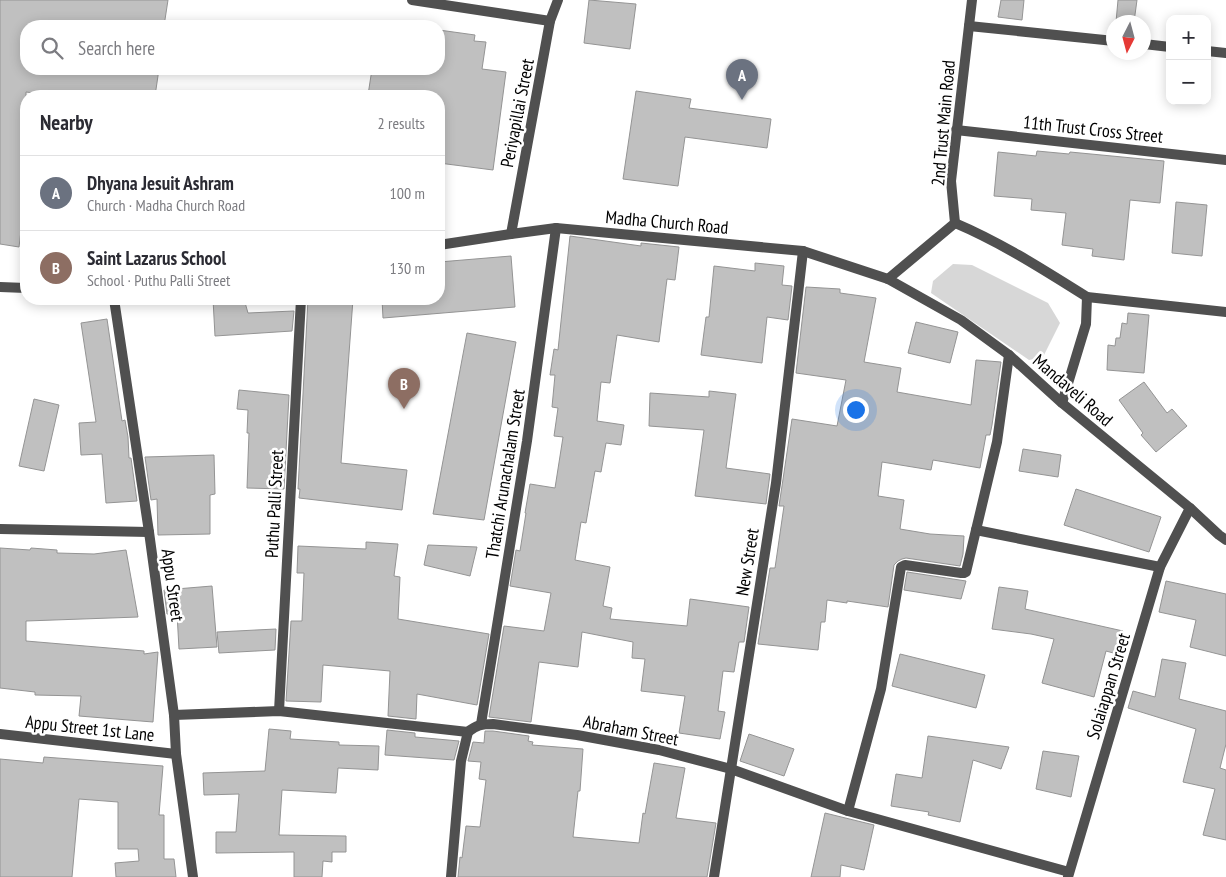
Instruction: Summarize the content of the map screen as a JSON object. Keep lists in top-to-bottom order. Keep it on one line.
{"streets":{"street":["Periyapillai Street","2nd Trust Main Road","11th Trust Cross Street","Madha Church Road","Mandaveli Road","Thatchi Arunachalam Street","Puthu Palli Street","New Street","Appu Street","Solaiappan Street","Appu Street 1st Lane","Abraham Street"]},"crossings":[["Periyapillai Street","Madha Church Road"],["2nd Trust Main Road","11th Trust Cross Street"],["Madha Church Road","Mandaveli Road"],["Madha Church Road","Thatchi Arunachalam Street"],["Madha Church Road","New Street"],["Mandaveli Road","Solaiappan Street"],["Thatchi Arunachalam Street","Abraham Street"],["New Street","Abraham Street"],["Appu Street","Appu Street 1st Lane"],["Solaiappan Street","Abraham Street"]],"north":"bottom","page":{"map_buttons":["+","−"],"search":"Search here","pins":["A","B"],"heading":["Nearby","2 results"],"list":[{"mark":"A","name":"Dhyana Jesuit Ashram","note":"Church · Madha Church Road","value":"100 m"},{"mark":"B","name":"Saint Lazarus School","note":"School · Puthu Palli Street","value":"130 m"}]}}
